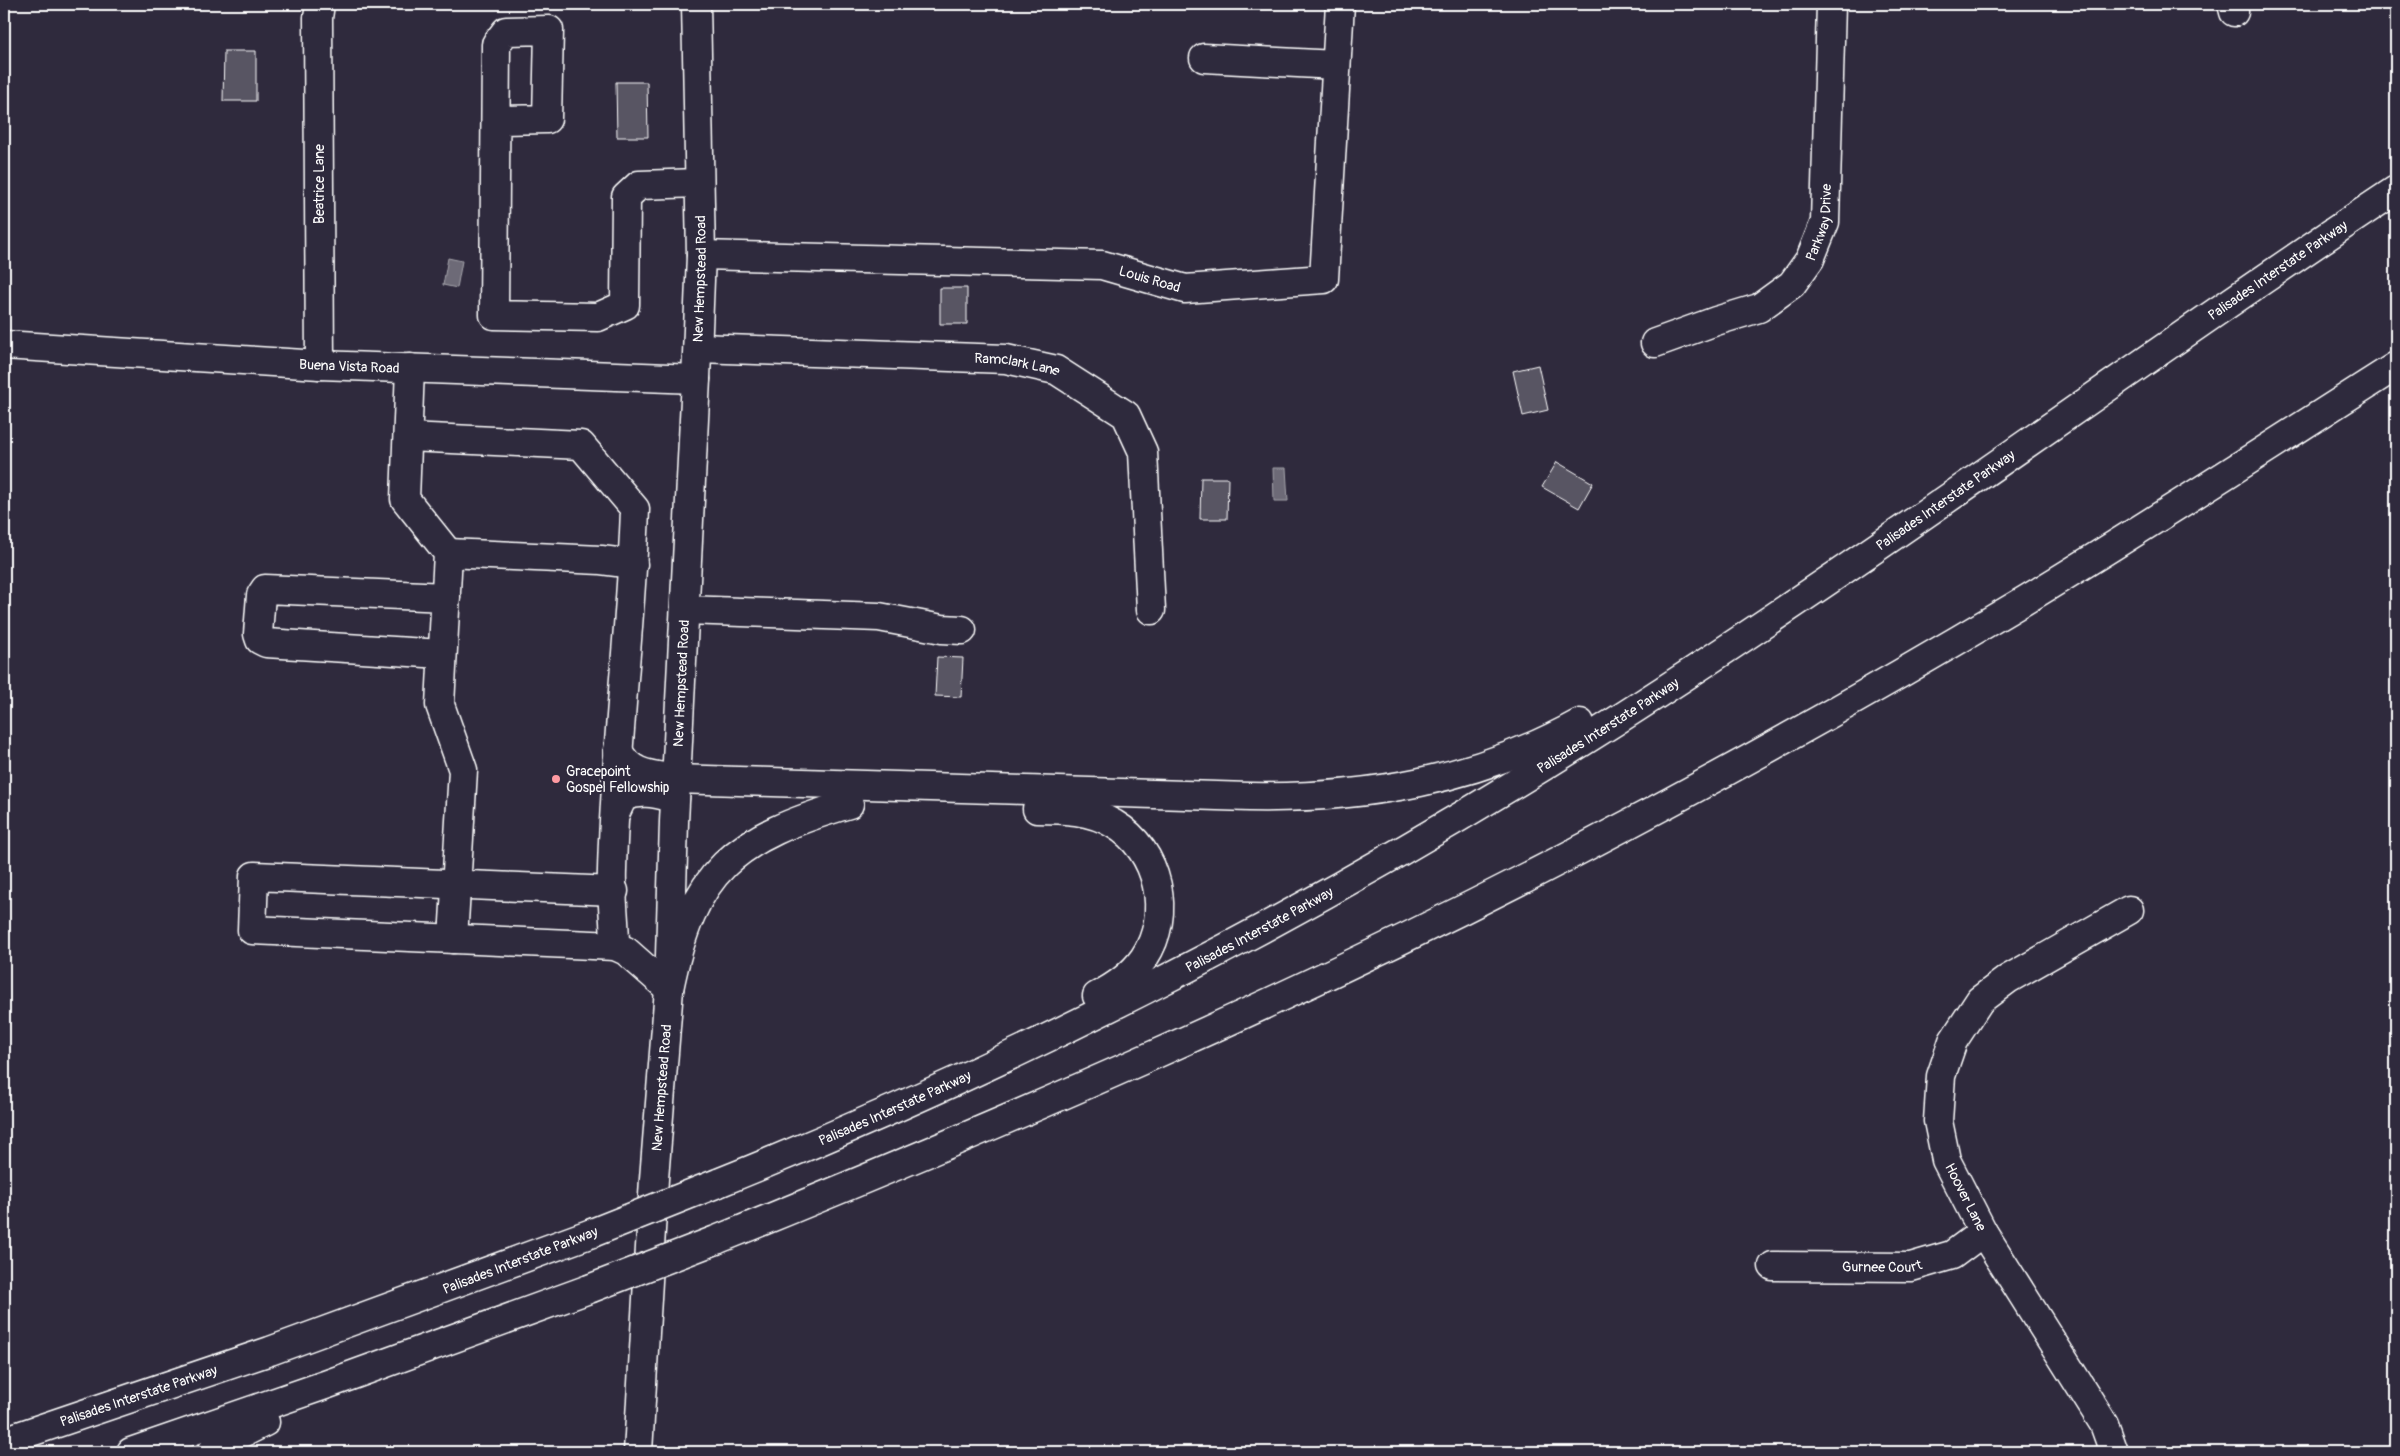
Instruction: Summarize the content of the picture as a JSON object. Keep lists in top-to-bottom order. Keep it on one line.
{"streets":{"main road":["Beatrice Lane","Parkway Drive","Palisades Interstate Parkway","Louis Road","New Hempstead Road","Buena Vista Road","Ramclark Lane","Hoover Lane","Gurnee Court"]},"crossings":[["Beatrice Lane","Buena Vista Road"],["Louis Road","New Hempstead Road"],["New Hempstead Road","Buena Vista Road"],["New Hempstead Road","Ramclark Lane"],["Hoover Lane","Gurnee Court"]],"places":["Gracepoint Gospel Fellowship"]}
